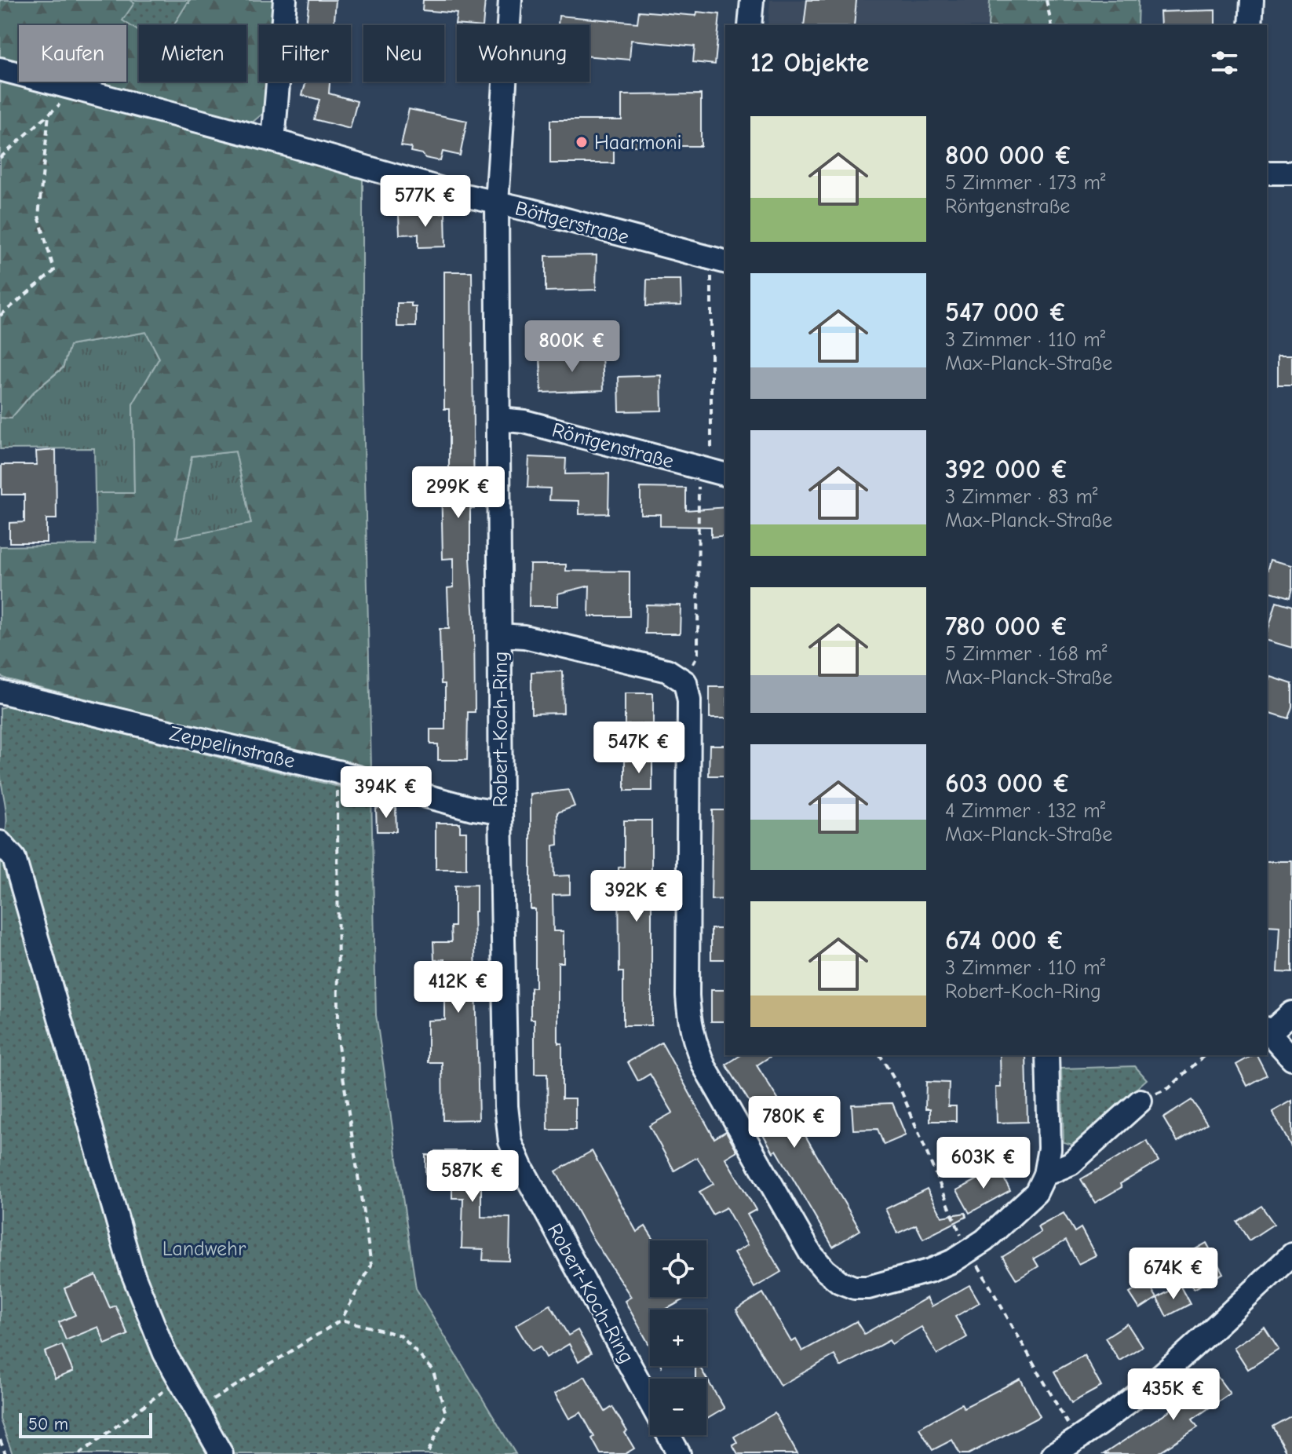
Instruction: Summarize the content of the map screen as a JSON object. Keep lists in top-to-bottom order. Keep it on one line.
{"streets":{"street":["Böttgerstraße","Röntgenstraße","Robert-Koch-Ring","Zeppelinstraße"]},"crossings":[["Böttgerstraße","Robert-Koch-Ring"],["Röntgenstraße","Robert-Koch-Ring"],["Robert-Koch-Ring","Zeppelinstraße"]],"parks":["Landwehr"],"places":["Haarmoni"],"scale_bar":"50 m","page":{"chip":["Kaufen","Mieten","Filter","Neu","Wohnung"],"heading":"12 Objekte","list":[{"name":"800 000 €","note":"5 Zimmer · 173 m² · Röntgenstraße"},{"name":"547 000 €","note":"3 Zimmer · 110 m² · Max-Planck-Straße"},{"name":"392 000 €","note":"3 Zimmer · 83 m² · Max-Planck-Straße"},{"name":"780 000 €","note":"5 Zimmer · 168 m² · Max-Planck-Straße"},{"name":"603 000 €","note":"4 Zimmer · 132 m² · Max-Planck-Straße"},{"name":"674 000 €","note":"3 Zimmer · 110 m² · Robert-Koch-Ring"}],"price":["577K €","800K €","299K €","547K €","394K €","392K €","412K €","780K €","603K €","587K €","674K €","435K €"],"map_buttons":["+","−"],"scale":"50 m"}}
